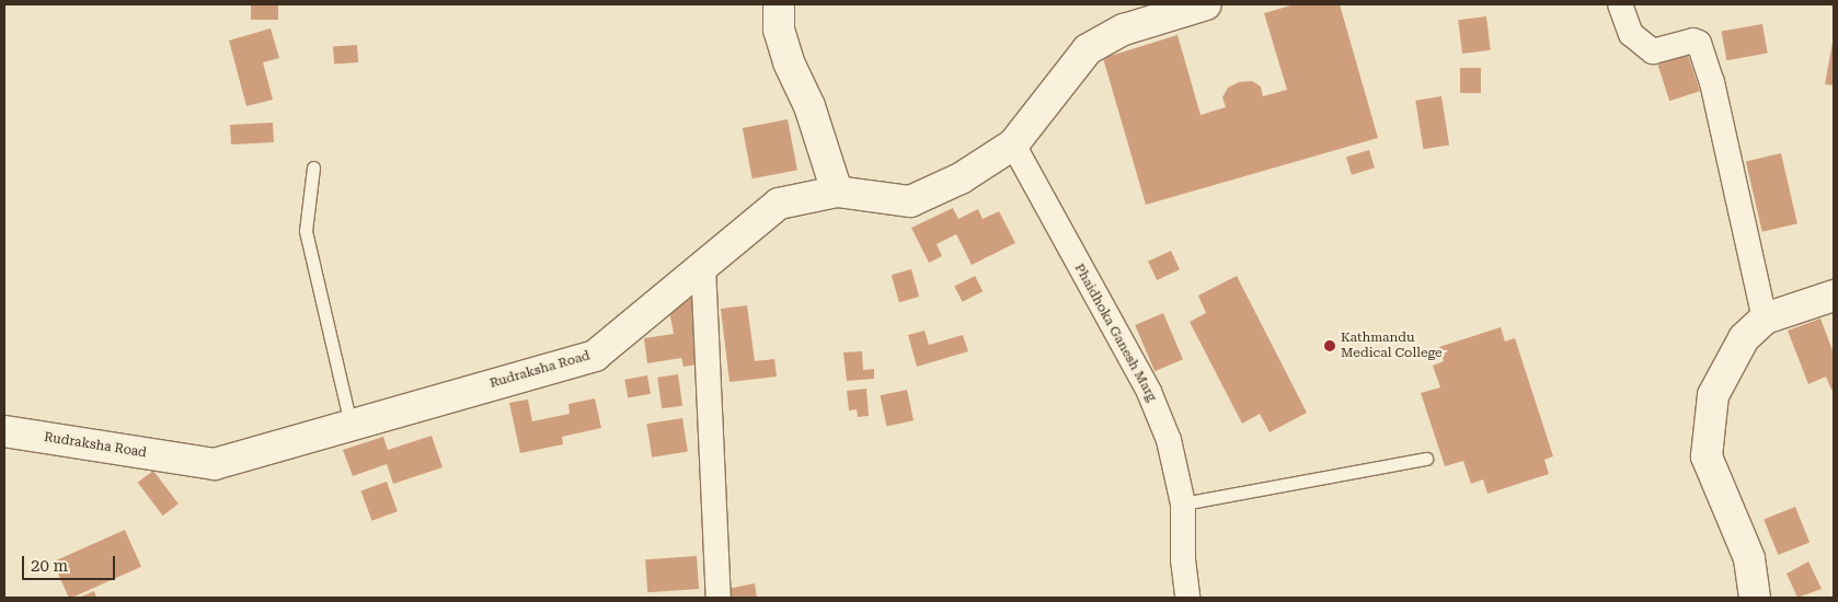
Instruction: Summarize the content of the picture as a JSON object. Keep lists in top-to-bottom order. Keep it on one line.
{"streets":{"street":["Phaidhoka Ganesh Marg","Rudraksha Road"]},"places":["Kathmandu Medical College"],"scale_bar":"20 m"}
